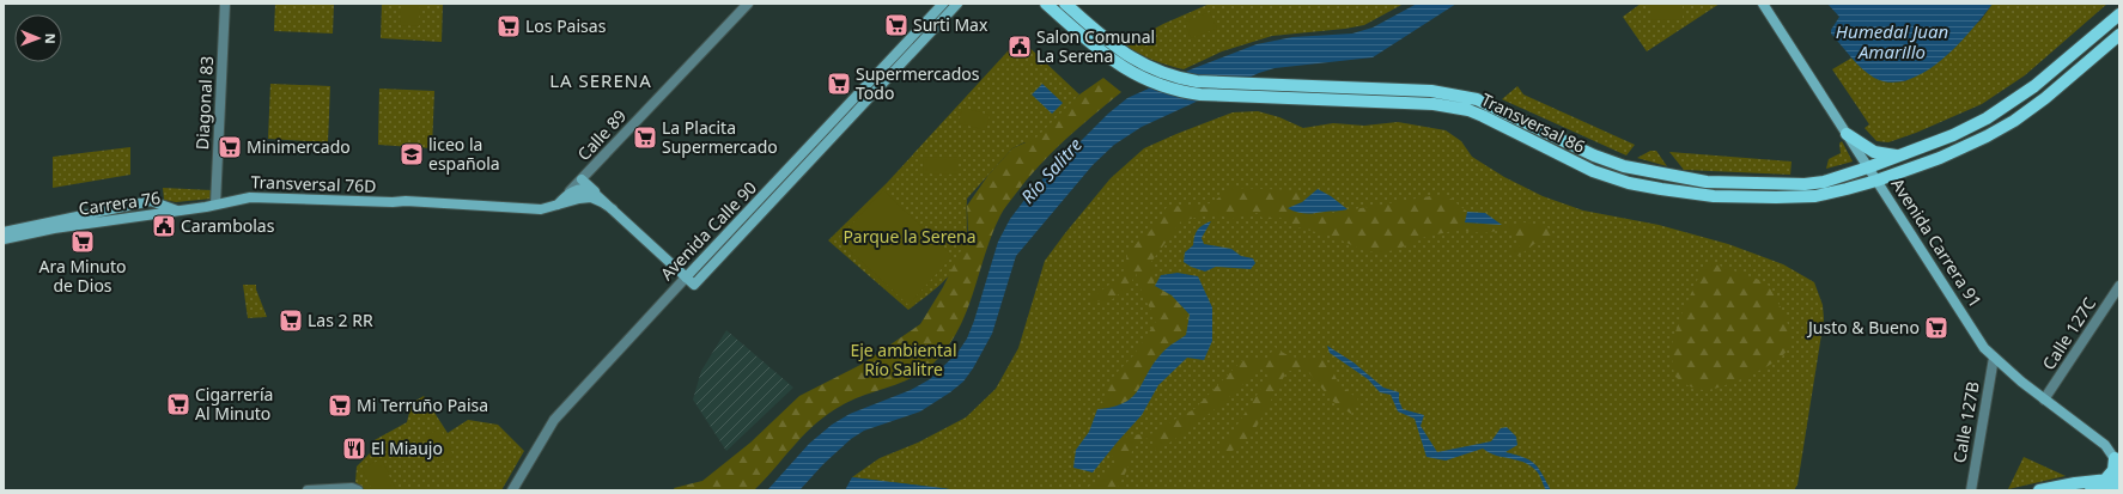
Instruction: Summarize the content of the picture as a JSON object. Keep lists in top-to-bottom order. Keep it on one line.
{"streets":{"main road":["Transversal 86","Calle 89","Transversal 76D","Carrera 76","Avenida Calle 90","Avenida Carrera 91"],"street":["Diagonal 83","Calle 127C","Calle 127B"]},"crossings":[["Diagonal 83","Transversal 76D"],["Transversal 86","Avenida Carrera 91"],["Calle 89","Transversal 76D"],["Transversal 76D","Carrera 76"],["Avenida Carrera 91","Calle 127C"],["Avenida Carrera 91","Calle 127B"]],"districts":["LA SERENA"],"water":["Humedal Juan Amarillo","Río Salitre"],"parks":["Parque la Serena","Eje ambiental Río Salitre"],"places":{"supermarket":["Surti Max","Los Paisas","Supermercados Todo","La Placita Supermercado","Minimercado","Ara Minuto de Dios","Las 2 RR","Justo & Bueno","Cigarrería Al Minuto","Mi Terruño Paisa"],"public building":["Salon Comunal La Serena","Carambolas"],"school or university":["liceo la española"],"restaurant":["El Miaujo"]},"north":"right"}
